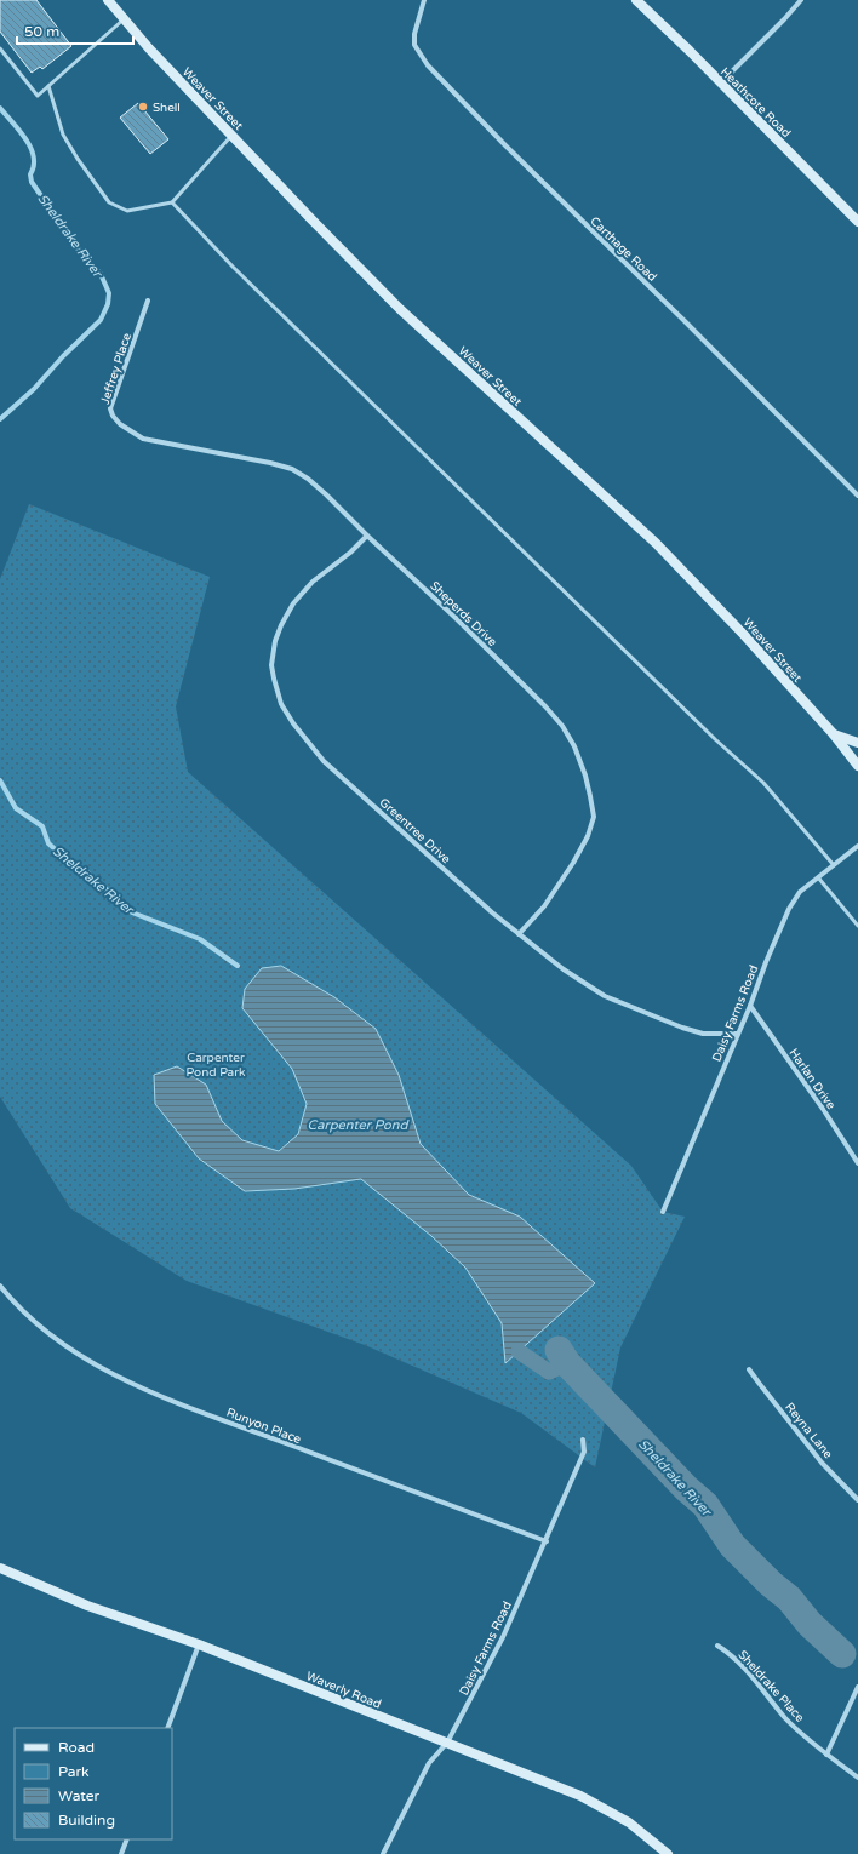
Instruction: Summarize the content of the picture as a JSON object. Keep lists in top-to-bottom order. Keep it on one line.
{"streets":{"main road":["Weaver Street","Heathcote Road","Waverly Road"],"street":["Carthage Road","Jeffrey Place","Sheperds Drive","Greentree Drive","Daisy Farms Road","Harlan Drive","Runyon Place","Reyna Lane","Sheldrake Place"]},"crossings":[["Jeffrey Place","Sheperds Drive"],["Sheperds Drive","Greentree Drive"],["Greentree Drive","Daisy Farms Road"],["Daisy Farms Road","Harlan Drive"],["Daisy Farms Road","Runyon Place"],["Daisy Farms Road","Waverly Road"]],"water":["Sheldrake River","Carpenter Pond"],"parks":["Carpenter Pond Park"],"places":["Shell"],"legend":["Road","Park","Water","Building"],"scale_bar":"50 m"}
